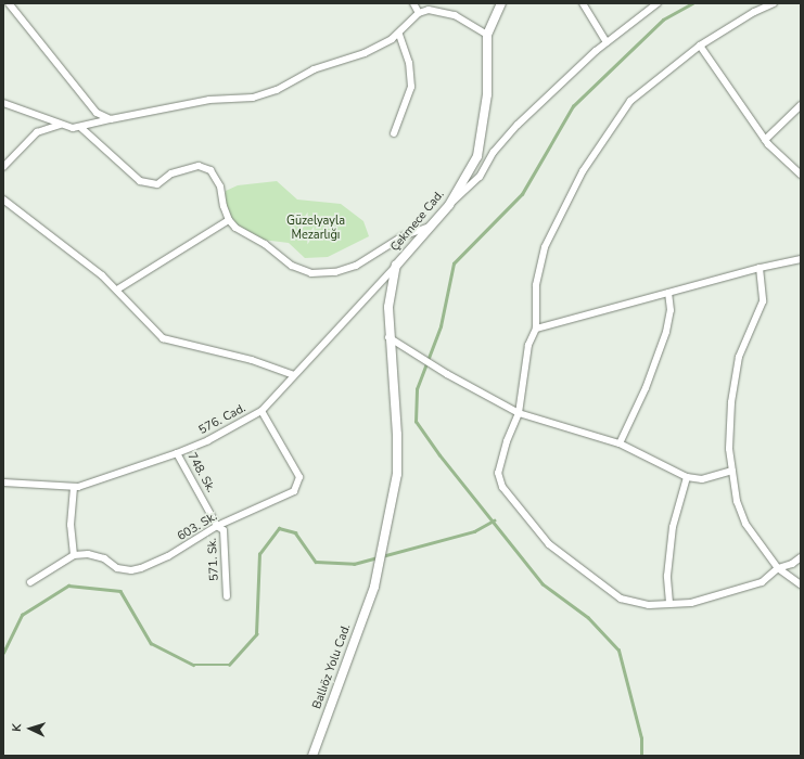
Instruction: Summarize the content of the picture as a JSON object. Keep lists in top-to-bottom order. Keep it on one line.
{"streets":{"street":["Çekmece Cad.","576. Cad.","748. Sk.","603. Sk.","571. Sk.","Ballıöz Yolu Cad."]},"crossings":[["Çekmece Cad.","576. Cad."],["Çekmece Cad.","Ballıöz Yolu Cad."],["576. Cad.","748. Sk."],["576. Cad.","603. Sk."],["748. Sk.","603. Sk."],["748. Sk.","571. Sk."],["603. Sk.","571. Sk."]],"parks":["Güzelyayla Mezarlığı"],"north":"left"}
